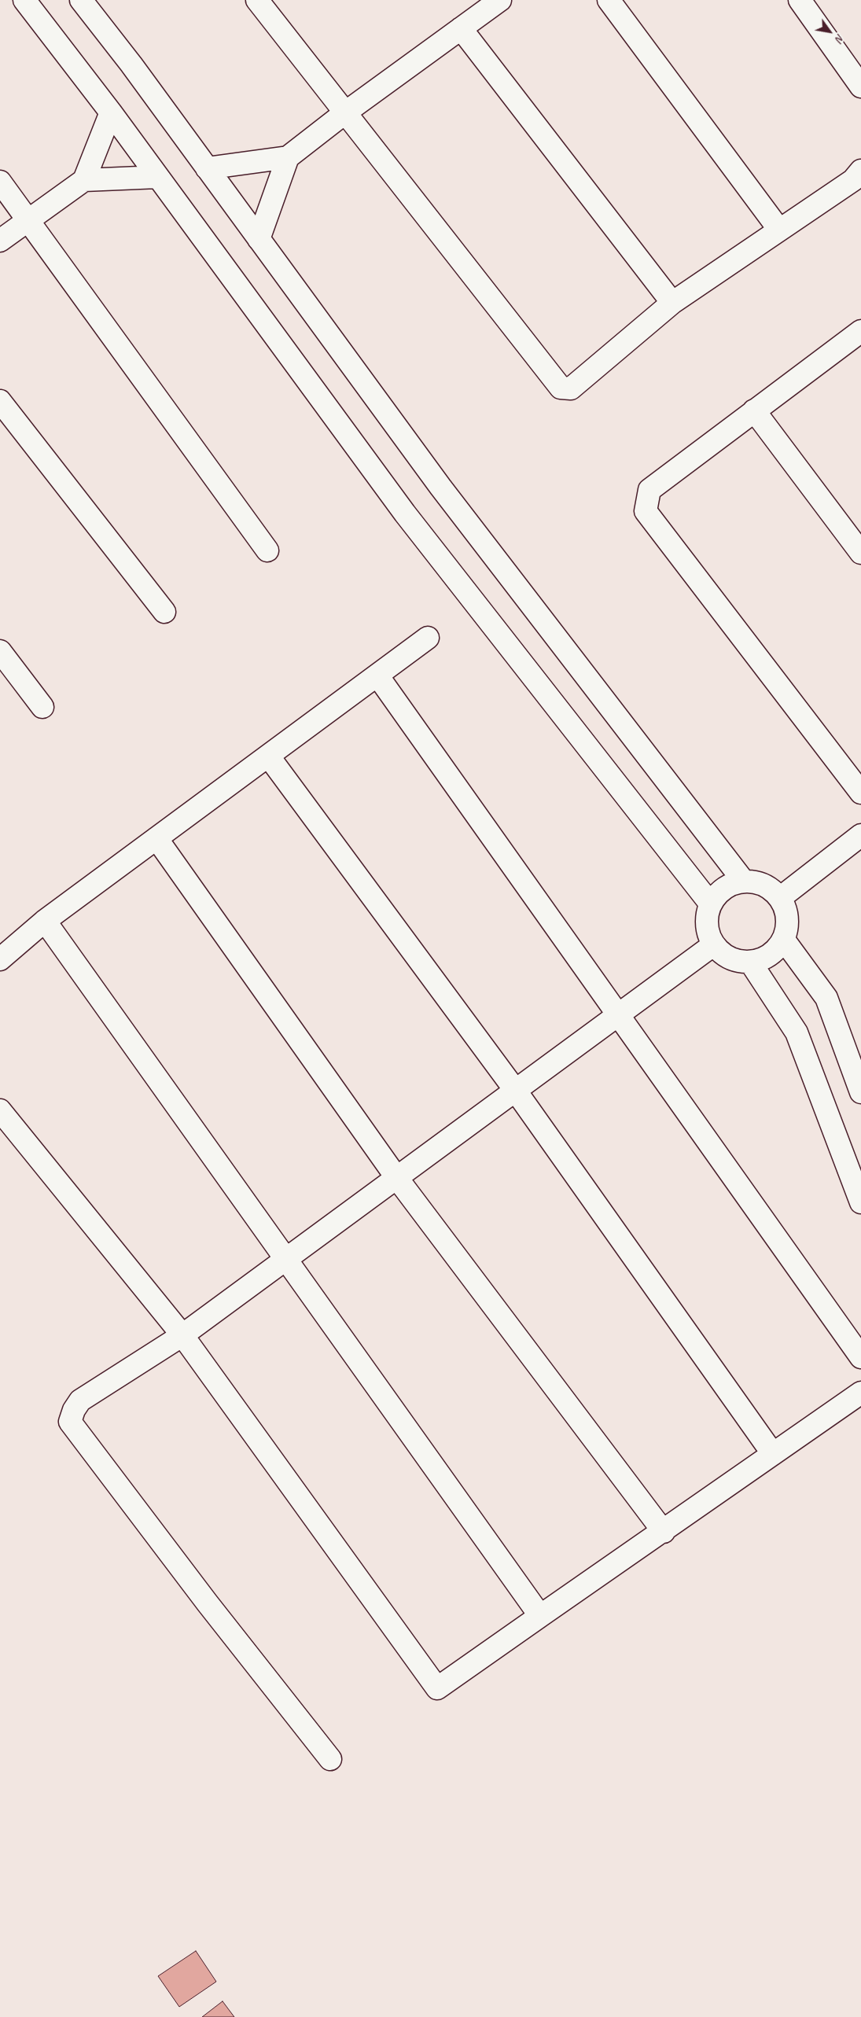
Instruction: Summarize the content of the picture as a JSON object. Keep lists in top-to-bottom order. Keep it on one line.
{"north":"bottom right"}
